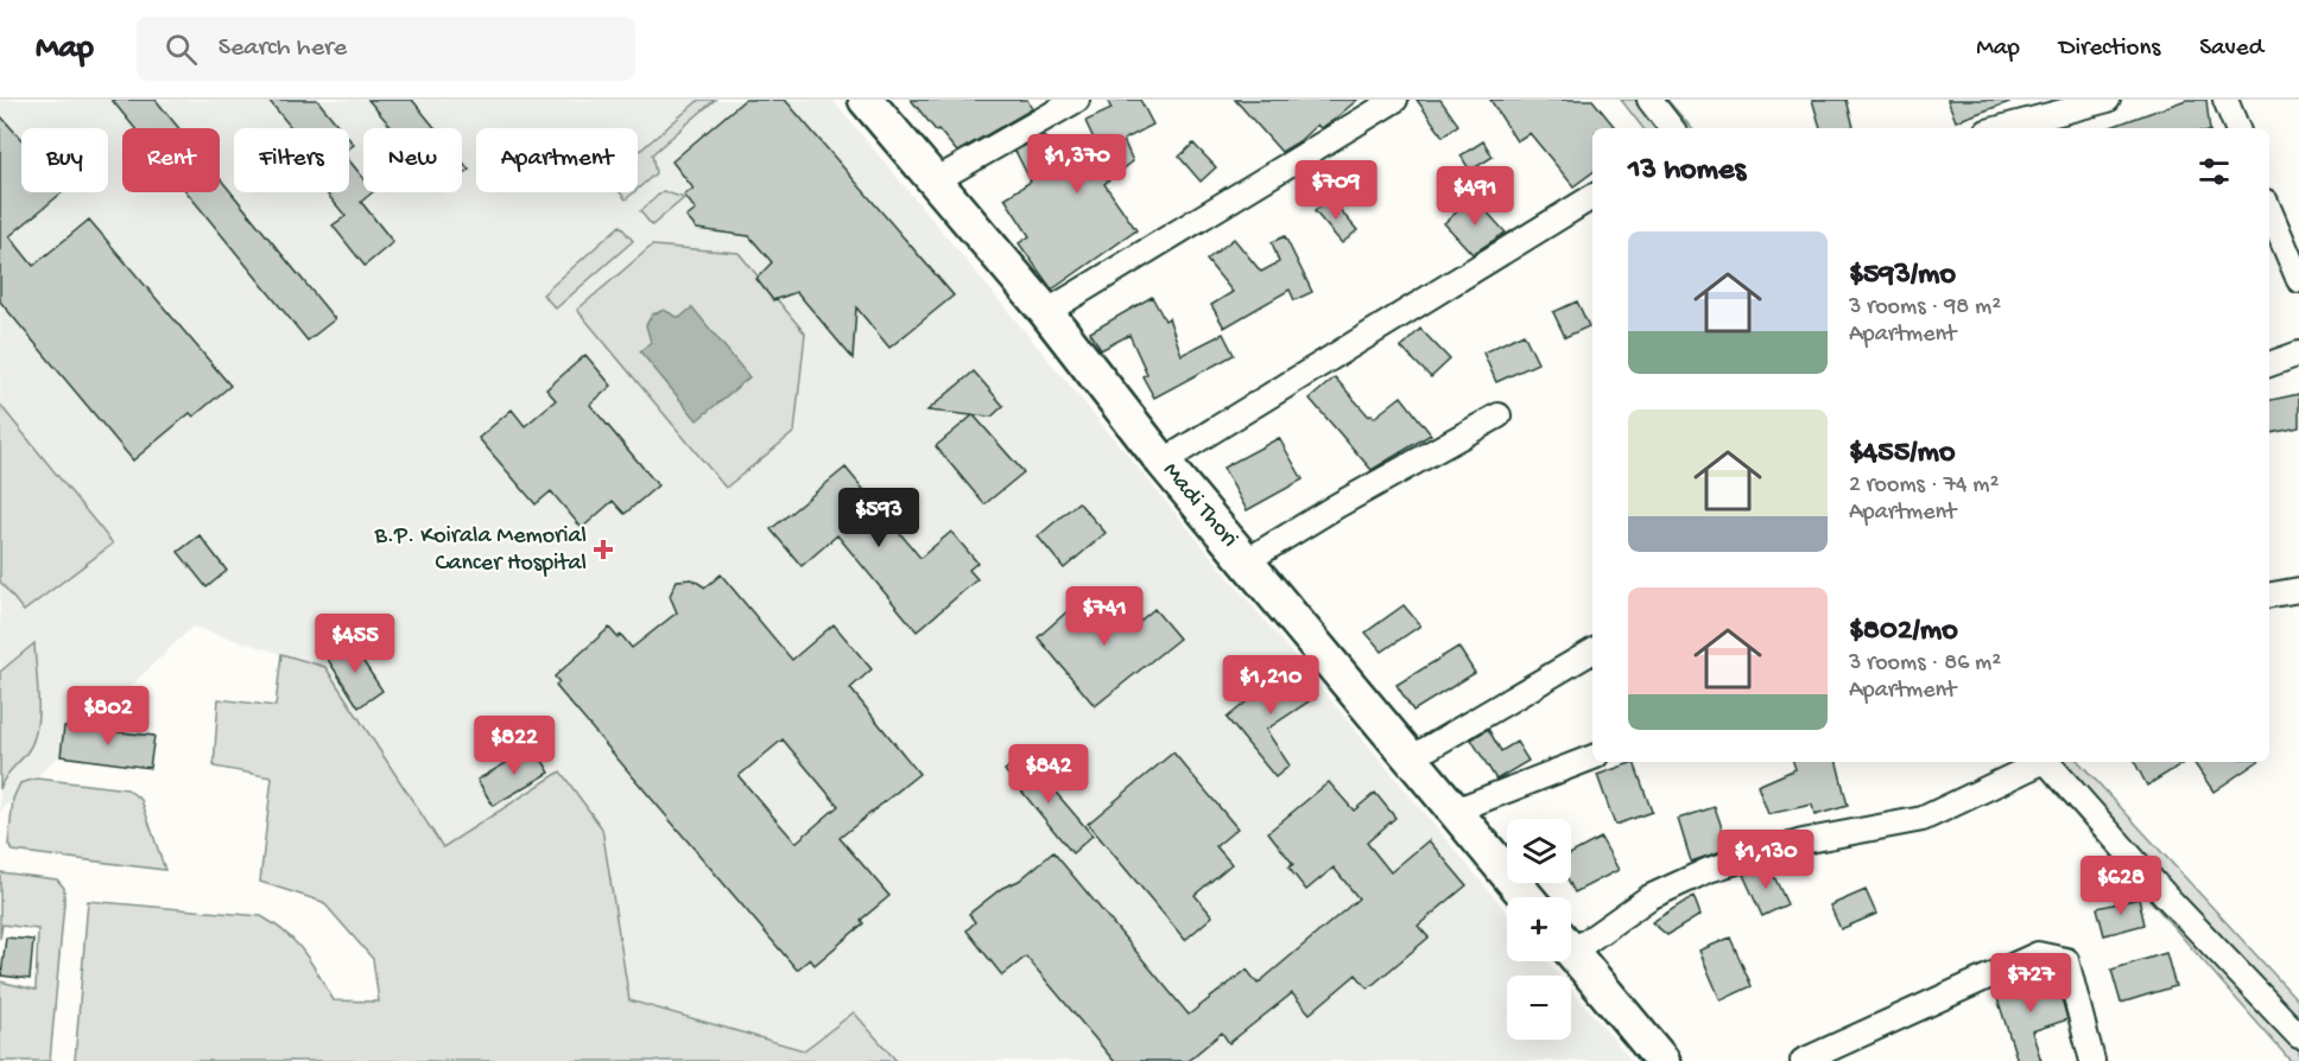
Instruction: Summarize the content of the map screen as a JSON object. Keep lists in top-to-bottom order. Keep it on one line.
{"streets":{"main road":["Madi Thori"]},"places":{"health":["B.P. Koirala Memorial Cancer Hospital"]},"page":{"header":"Map","search":"Search here","nav":["Map","Directions","Saved"],"chip":["Buy","Rent","Filters","New","Apartment"],"heading":"13 homes","price":["$1,370","$709","$491","$593","$741","$455","$1,210","$802","$822","$842","$1,130","$628","$727"],"list":[{"name":"$593/mo","note":"3 rooms · 98 m² · Apartment"},{"name":"$455/mo","note":"2 rooms · 74 m² · Apartment"},{"name":"$802/mo","note":"3 rooms · 86 m² · Apartment"}],"map_buttons":["+","−"]}}
